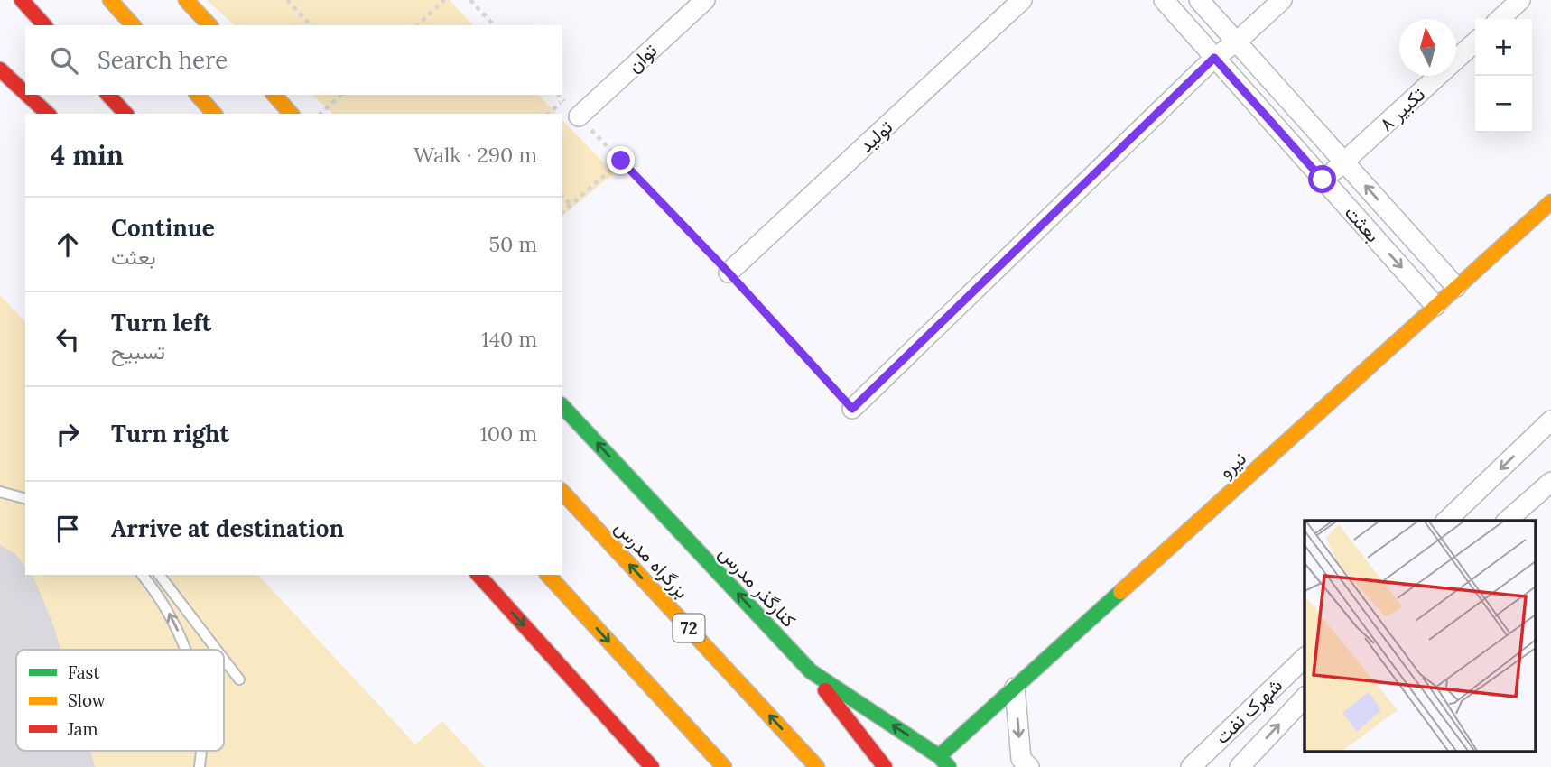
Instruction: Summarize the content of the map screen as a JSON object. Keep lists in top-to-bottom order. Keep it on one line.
{"streets":{"main road":["نیرو","بزرگراه مدرس","کنارگذر مدرس","72"],"street":["توان","تکبیر ۸","تولید","بعثت","شهرک نفت"]},"crossings":[["تکبیر ۸","بعثت"],["بعثت","نیرو"],["نیرو","کنارگذر مدرس"]],"legend":["Fast","Slow","Jam"],"north":"top","page":{"map_buttons":["+","−"],"search":"Search here","heading":["4 min","Walk · 290 m"],"list":[["Continue","بعثت","50 m"],["Turn left","تسبیح","140 m"],["Turn right","100 m"],"Arrive at destination"]}}
